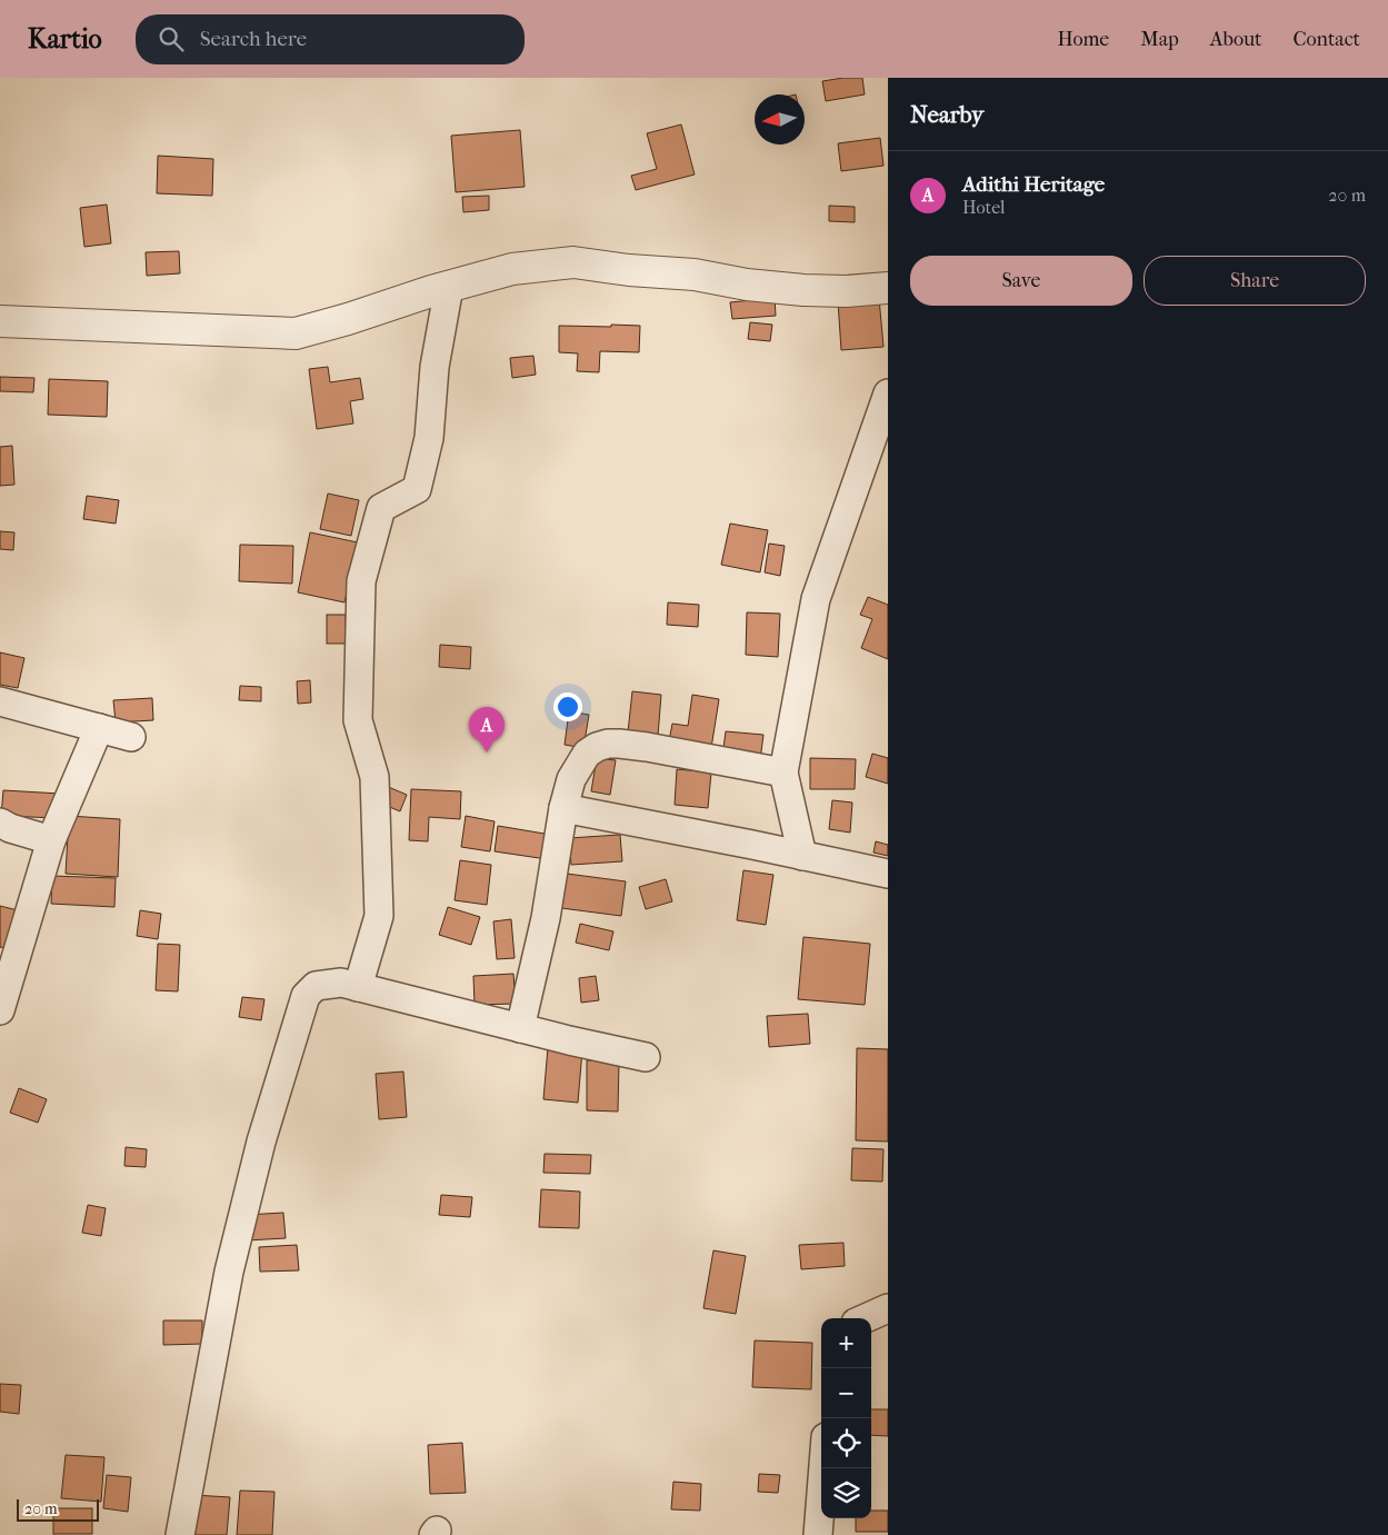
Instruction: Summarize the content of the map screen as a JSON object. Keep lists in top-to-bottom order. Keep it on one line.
{"scale_bar":"20 m","north":"left","page":{"header":"Kartio","search":"Search here","nav":["Home","Map","About","Contact"],"heading":"Nearby","list":[{"mark":"A","name":"Adithi Heritage","note":"Hotel","value":"20 m"}],"buttons":["Save","Share"],"pins":"A","map_buttons":["+","−"],"scale":"20 m"}}
